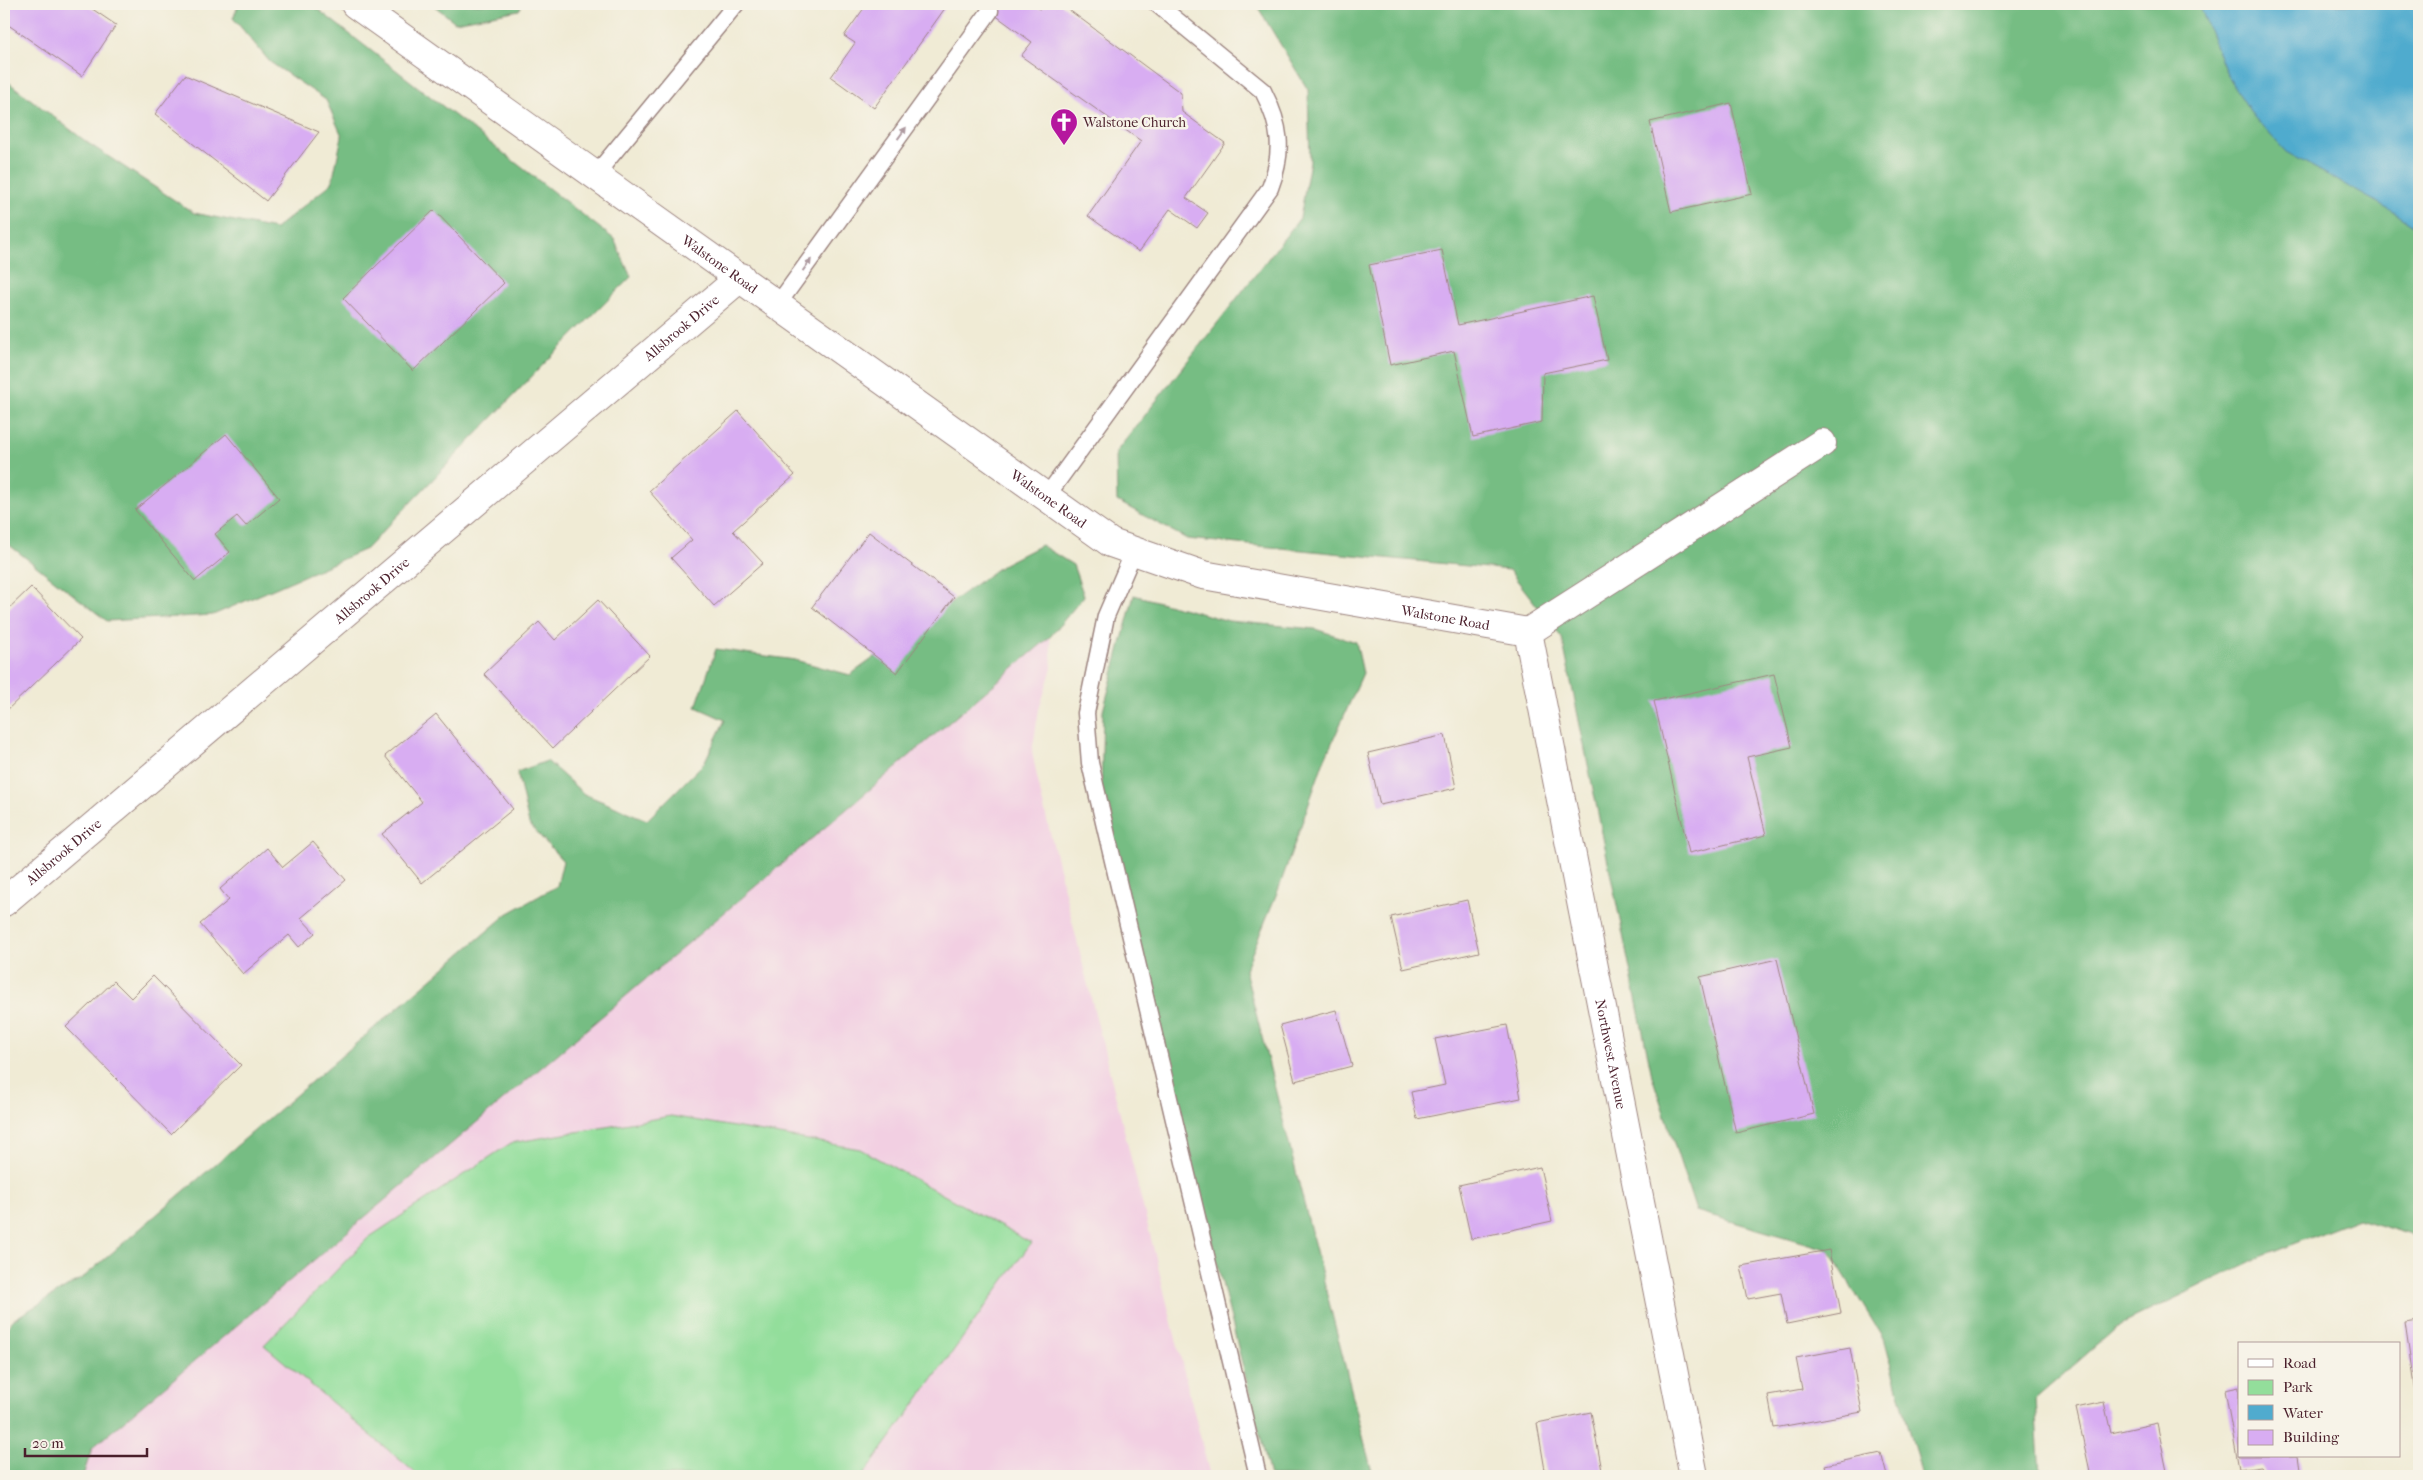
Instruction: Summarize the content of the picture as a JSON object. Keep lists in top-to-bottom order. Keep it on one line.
{"streets":{"street":["Walstone Road","Allsbrook Drive","Northwest Avenue"]},"crossings":[["Walstone Road","Allsbrook Drive"],["Walstone Road","Northwest Avenue"]],"places":{"church":["Walstone Church"]},"legend":["Road","Park","Water","Building"],"scale_bar":"20 m"}
